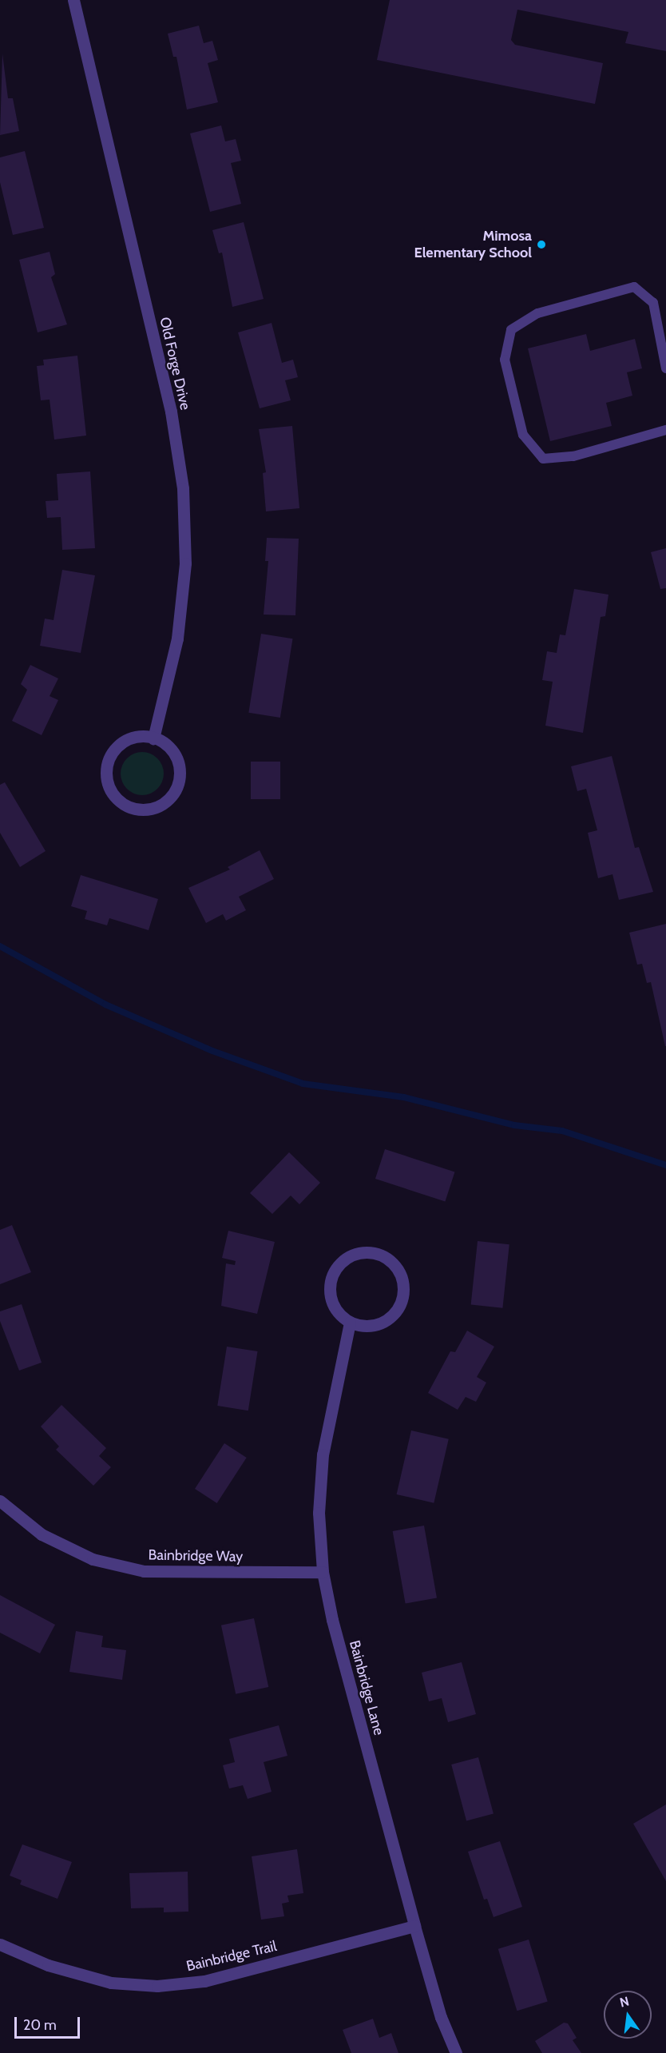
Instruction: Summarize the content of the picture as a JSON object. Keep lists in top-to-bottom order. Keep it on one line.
{"streets":{"street":["Old Forge Drive","Bainbridge Way","Bainbridge Lane","Bainbridge Trail"]},"crossings":[["Bainbridge Way","Bainbridge Lane"],["Bainbridge Lane","Bainbridge Trail"]],"places":["Mimosa Elementary School"],"scale_bar":"20 m","north":"top"}
